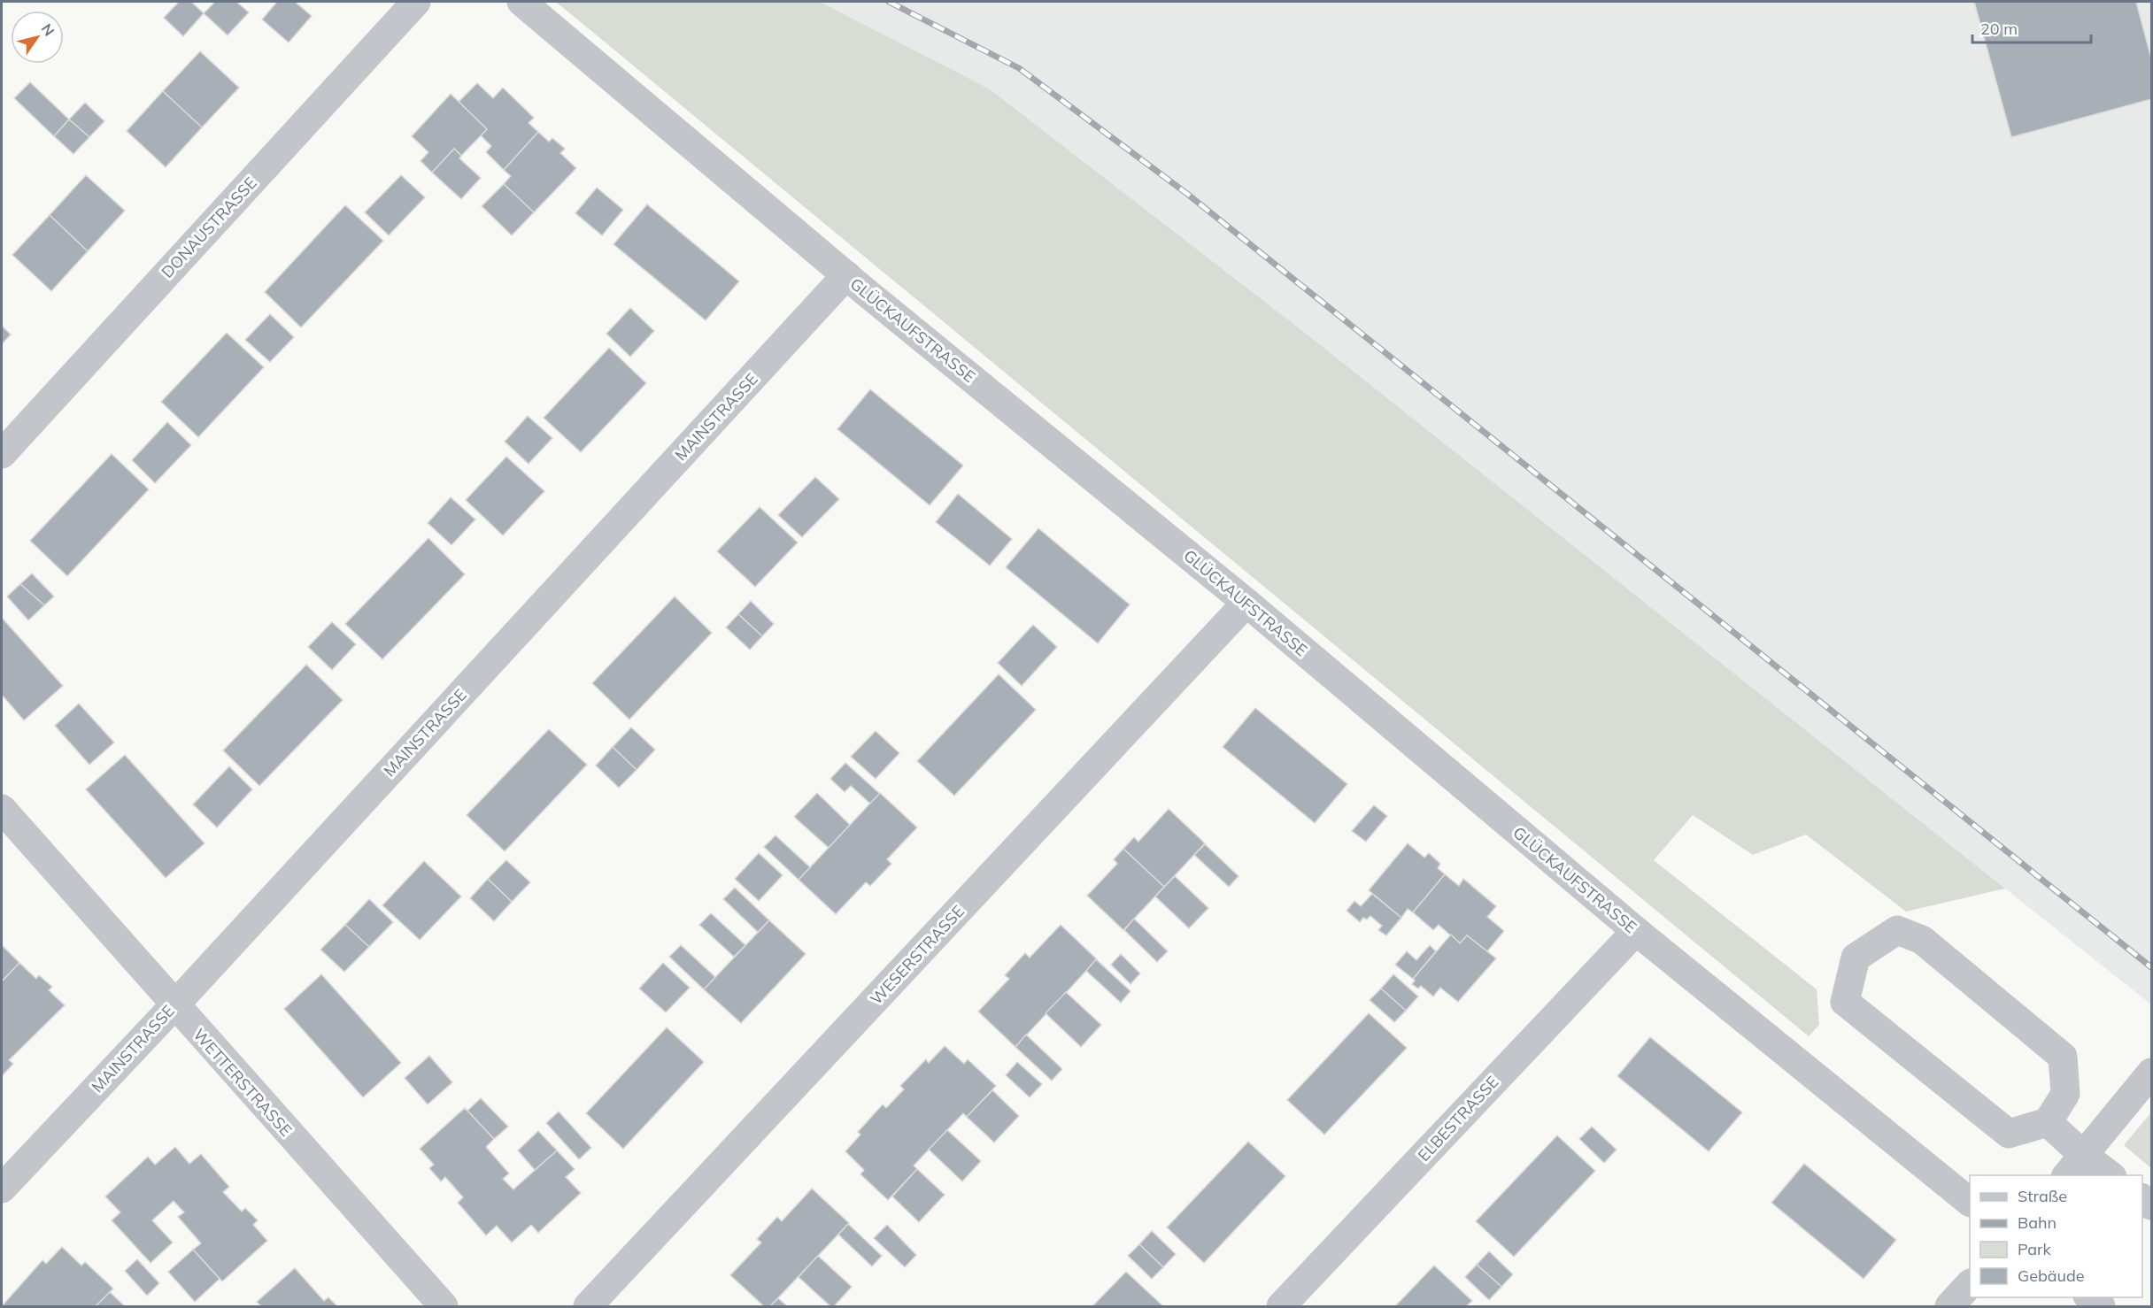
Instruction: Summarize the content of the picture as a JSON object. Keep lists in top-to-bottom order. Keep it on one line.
{"streets":{"street":["DONAUSTRASSE","GLÜCKAUFSTRASSE","MAINSTRASSE","WESERSTRASSE","WETTERSTRASSE","ELBESTRASSE"]},"crossings":[["GLÜCKAUFSTRASSE","MAINSTRASSE"],["GLÜCKAUFSTRASSE","WESERSTRASSE"],["GLÜCKAUFSTRASSE","ELBESTRASSE"],["MAINSTRASSE","WETTERSTRASSE"]],"legend":["Straße","Bahn","Park","Gebäude"],"scale_bar":"20 m","north":"top right"}
